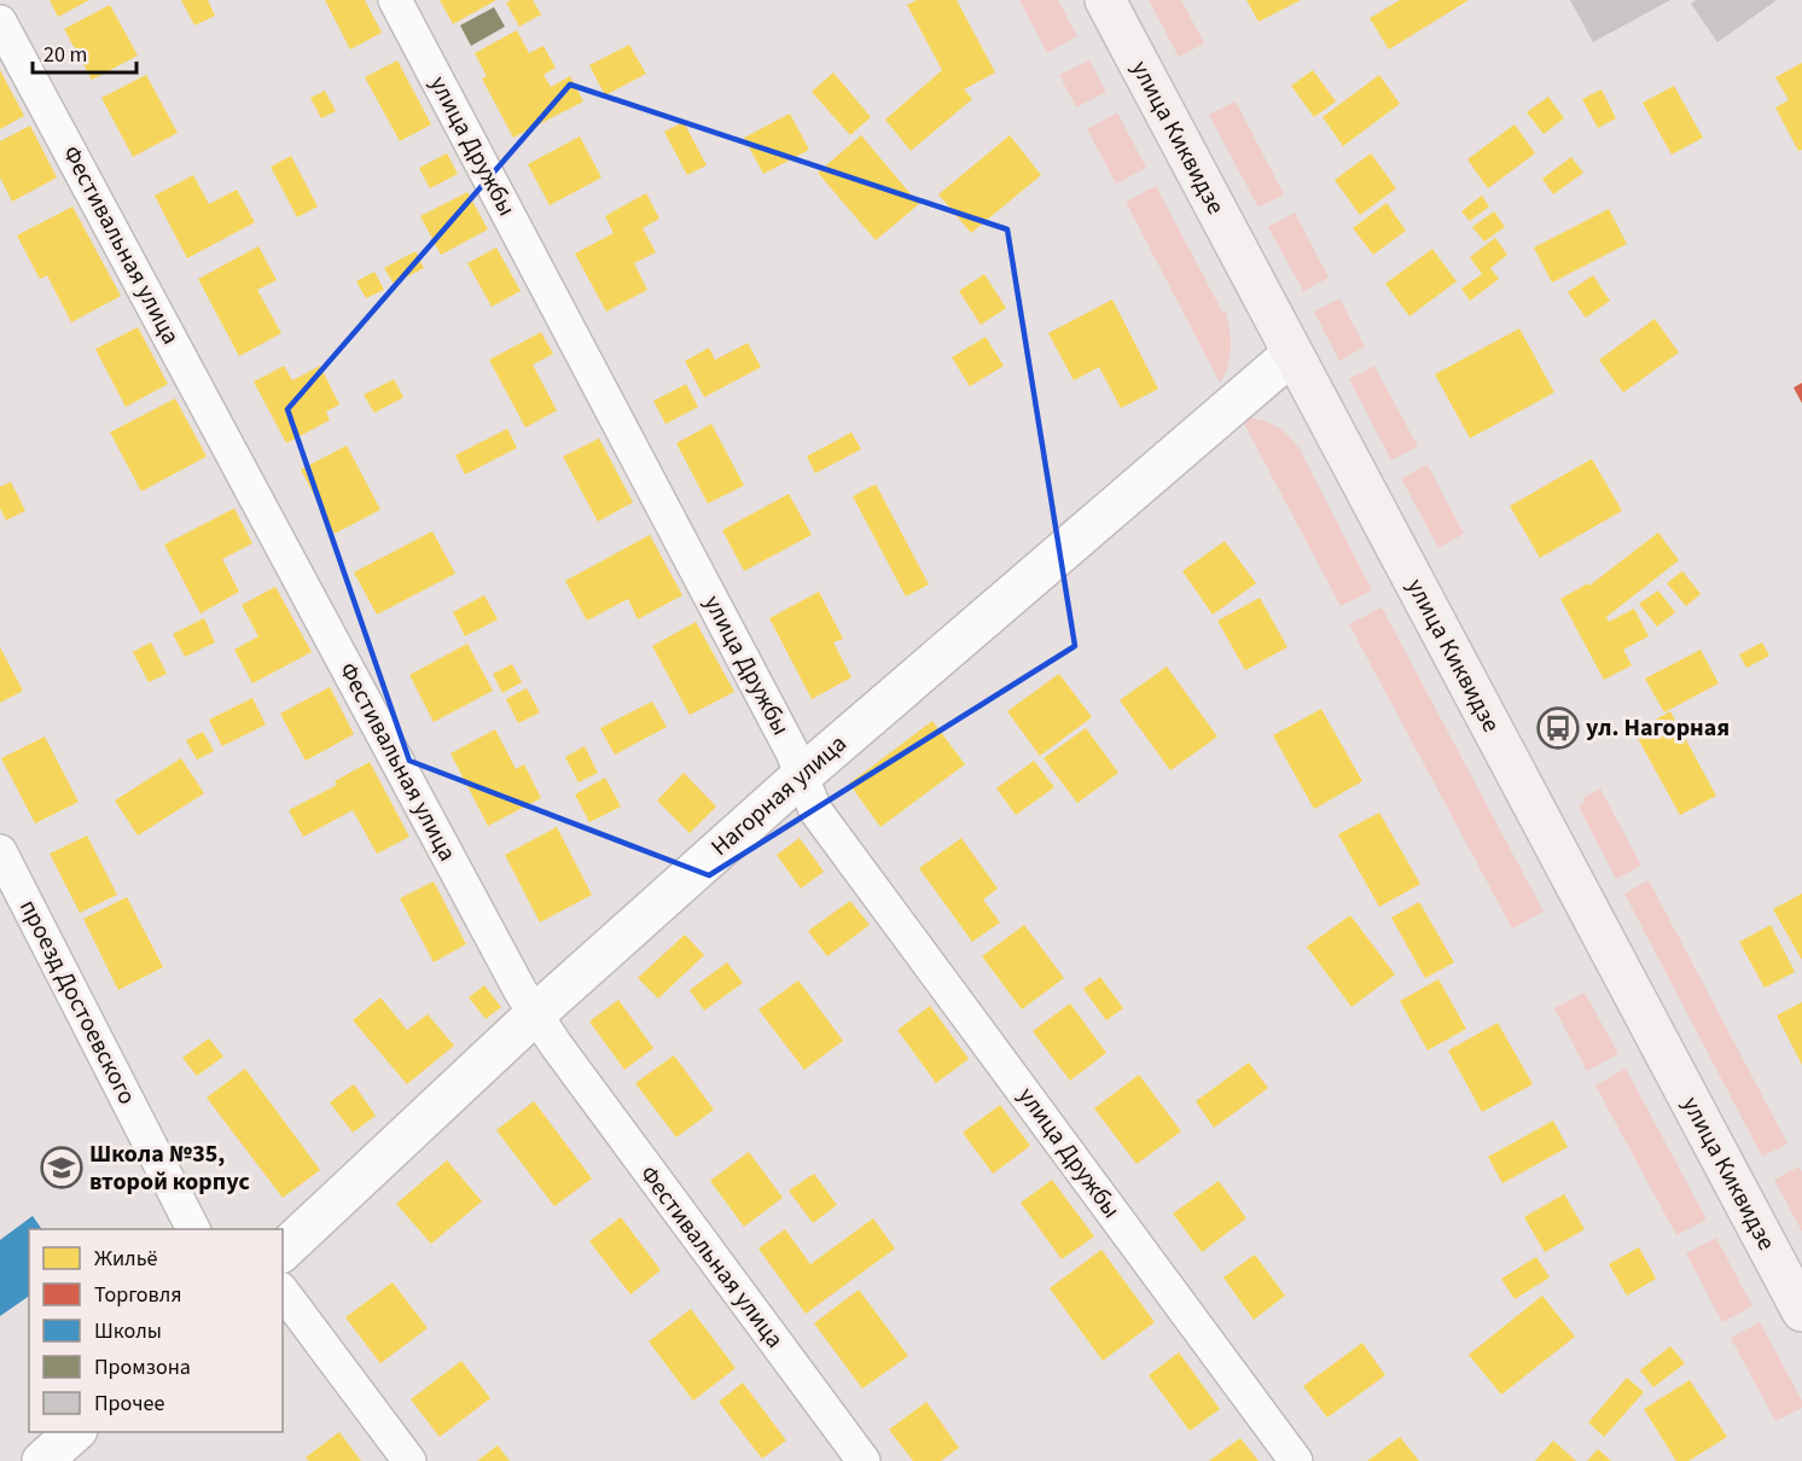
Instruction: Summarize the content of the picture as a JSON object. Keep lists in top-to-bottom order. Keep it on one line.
{"streets":{"main road":["улица Киквидзе"],"street":["улица Дружбы","Фестивальная улица","Нагорная улица","проезд Достоевского"]},"crossings":[["улица Киквидзе","Нагорная улица"],["улица Дружбы","Нагорная улица"],["Фестивальная улица","Нагорная улица"]],"places":{"bus stop":["ул. Нагорная"],"school or university":["Школа №35, второй корпус"]},"legend":["Жильё","Торговля","Школы","Промзона","Прочее"],"scale_bar":"20 m"}
